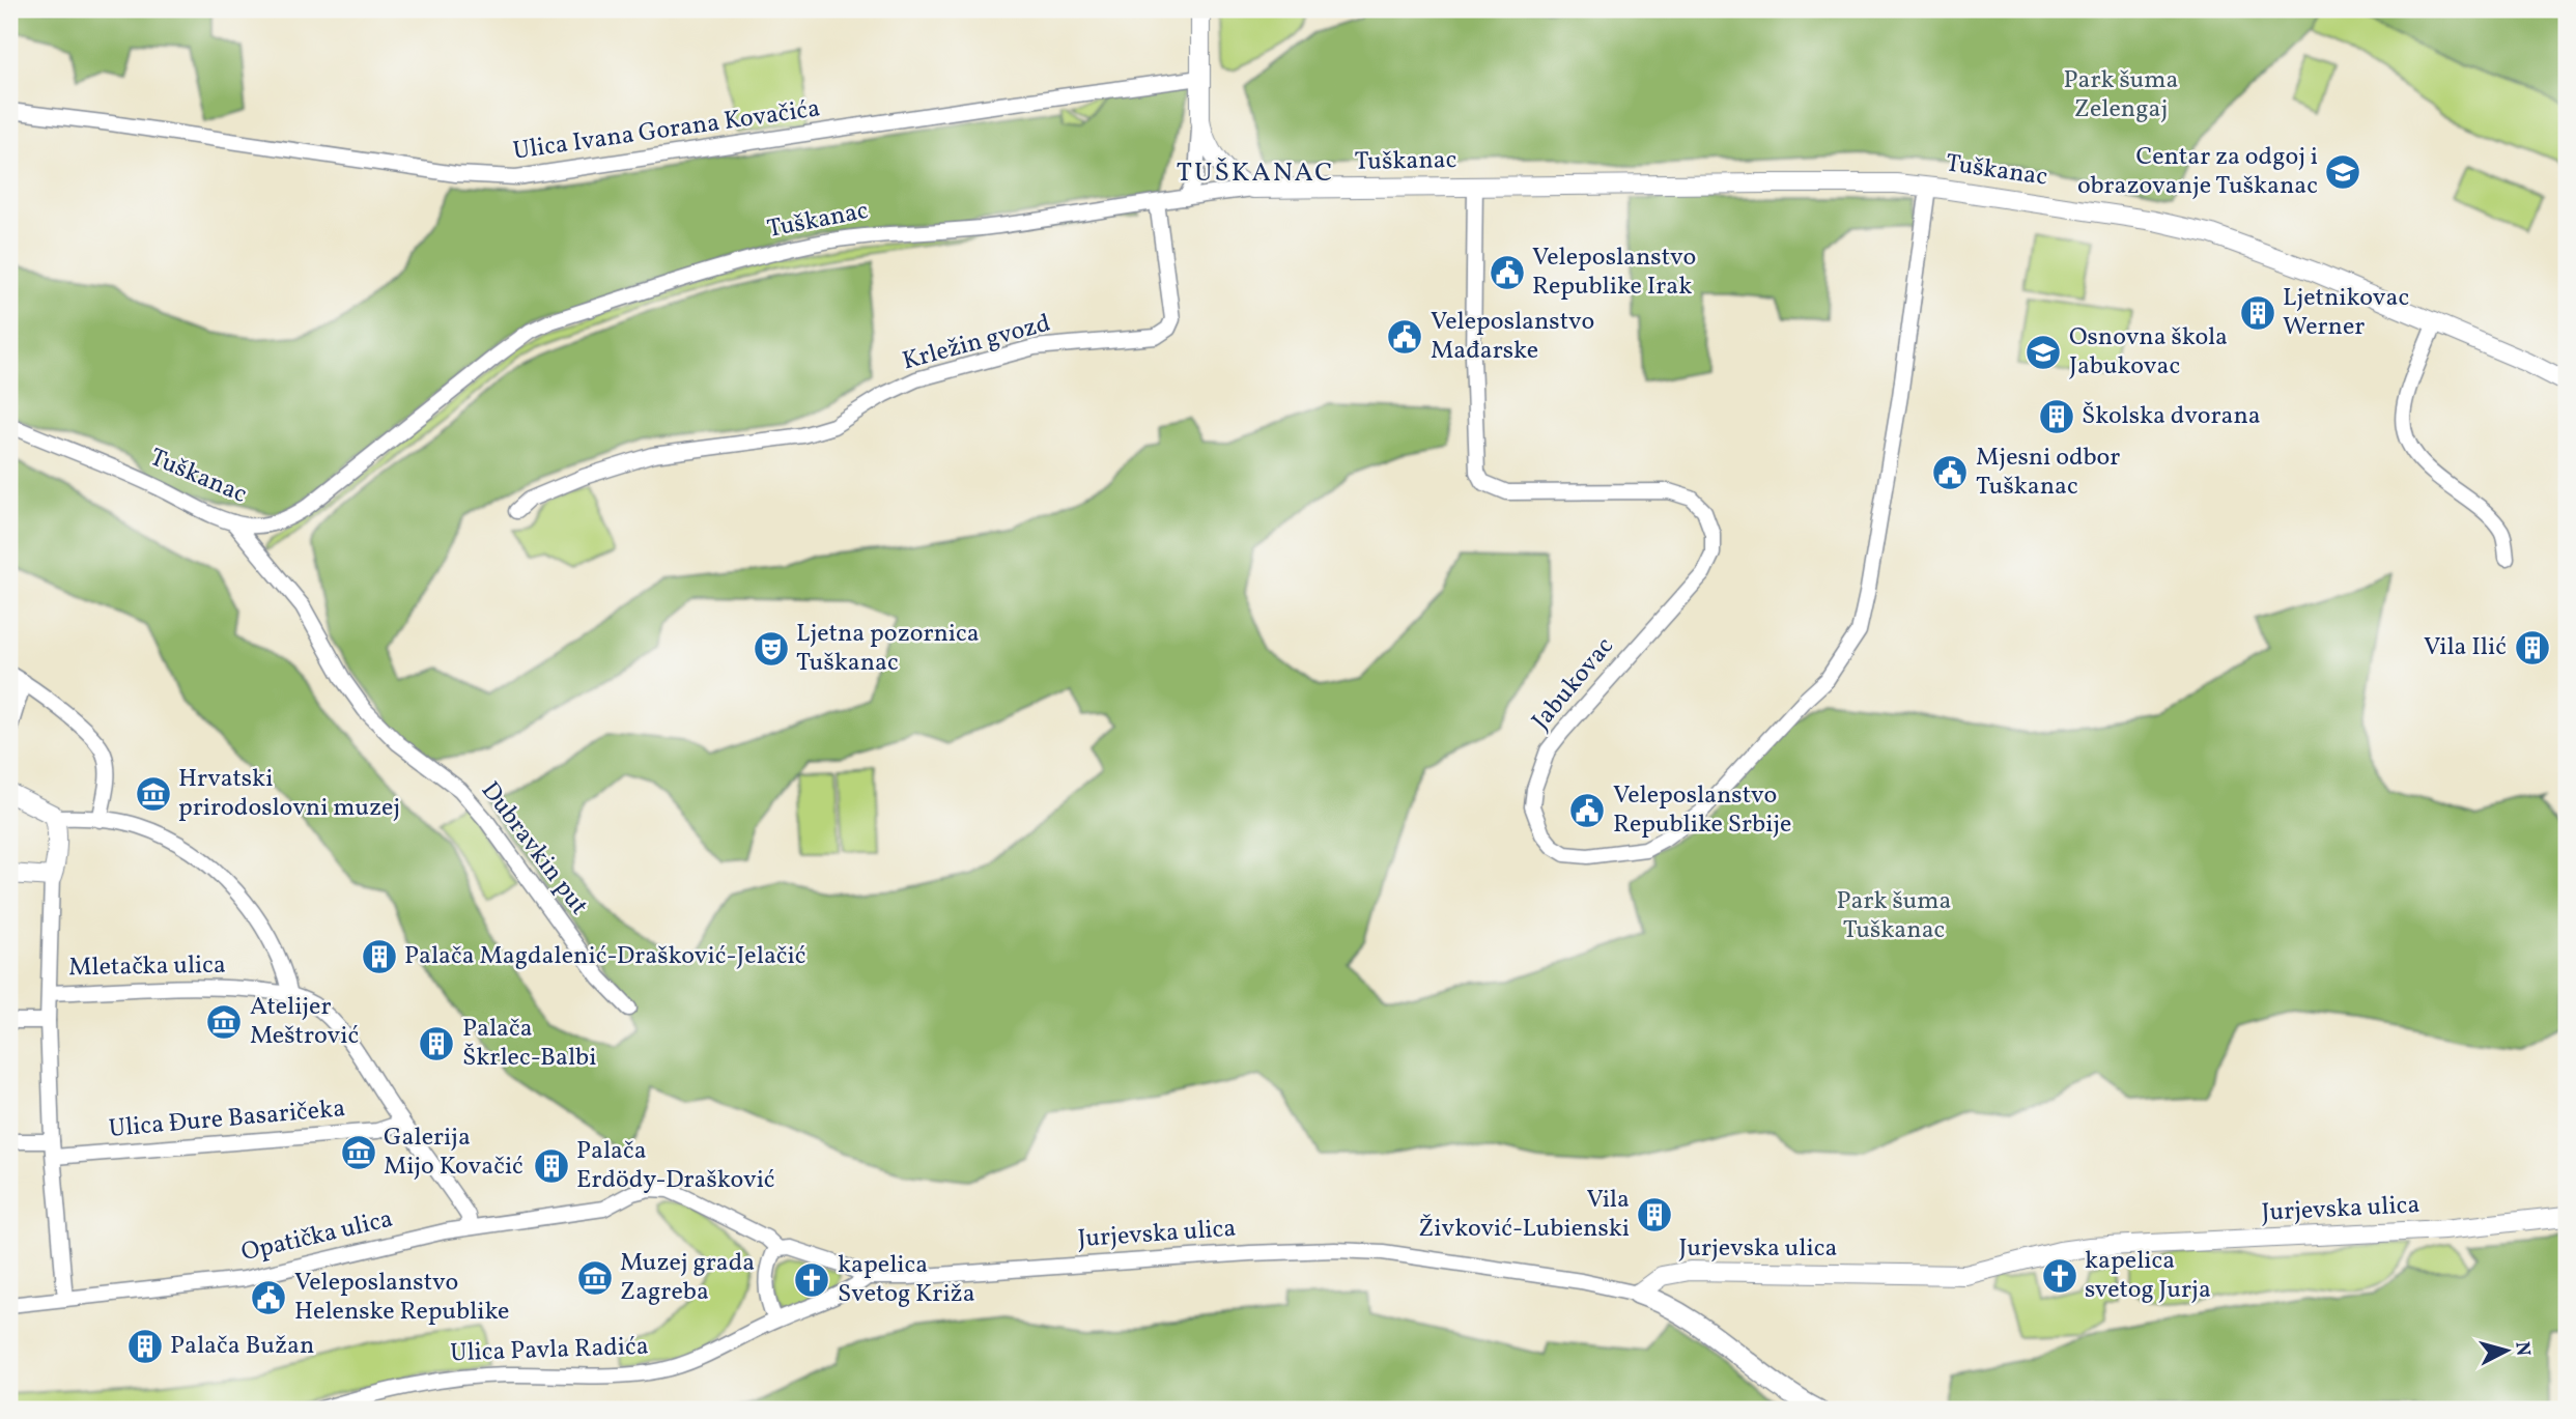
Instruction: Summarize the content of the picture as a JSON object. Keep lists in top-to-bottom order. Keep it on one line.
{"streets":{"street":["Ulica Ivana Gorana Kovačića","Tuškanac","Krležin gvozd","Jabukovac","Dubravkin put","Mletačka ulica","Ulica Đure Basaričeka","Jurjevska ulica","Opatička ulica","Ulica Pavla Radića"]},"crossings":[["Tuškanac","Krležin gvozd"],["Tuškanac","Jabukovac"],["Tuškanac","Dubravkin put"],["Mletačka ulica","Ulica Đure Basaričeka"],["Mletačka ulica","Opatička ulica"],["Jurjevska ulica","Ulica Pavla Radića"]],"districts":["TUŠKANAC"],"parks":["Park šuma Zelengaj","Park šuma Tuškanac"],"places":{"school or university":["Centar za odgoj i obrazovanje Tuškanac","Osnovna škola Jabukovac"],"public building":["Veleposlanstvo Republike Irak","Veleposlanstvo Mađarske","Mjesni odbor Tuškanac","Veleposlanstvo Republike Srbije","Veleposlanstvo Helenske Republike"],"building":["Ljetnikovac Werner","Školska dvorana","Vila Ilić","Palača Magdalenić-Drašković-Jelačić","Palača Škrlec-Balbi","Palača Erdödy-Drašković","Vila Živković-Lubienski","Palača Bužan"],"theatre":["Ljetna pozornica Tuškanac"],"museum":["Hrvatski prirodoslovni muzej","Atelijer Meštrović","Galerija Mijo Kovačić","Muzej grada Zagreba"],"church":["kapelica svetog Jurja","kapelica Svetog Križa"]},"north":"right"}
